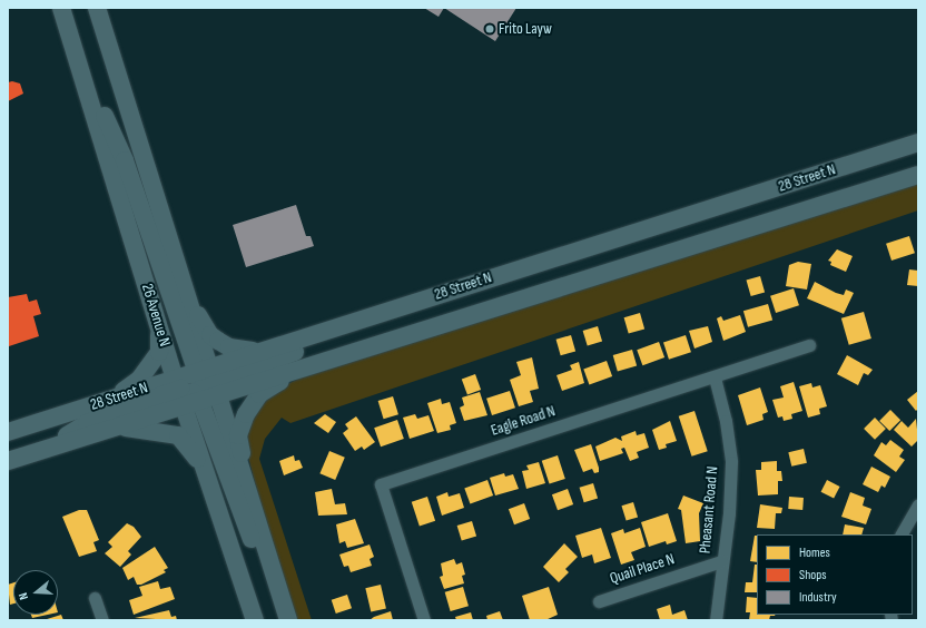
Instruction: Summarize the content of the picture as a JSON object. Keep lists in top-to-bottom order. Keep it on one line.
{"streets":{"main road":["28 Street N","26 Avenue N"],"street":["Eagle Road N","Pheasant Road N","Quail Place N"]},"crossings":[["28 Street N","26 Avenue N"],["Eagle Road N","Pheasant Road N"],["Pheasant Road N","Quail Place N"]],"places":["Frito Layw"],"legend":["Homes","Shops","Industry"],"north":"left"}
